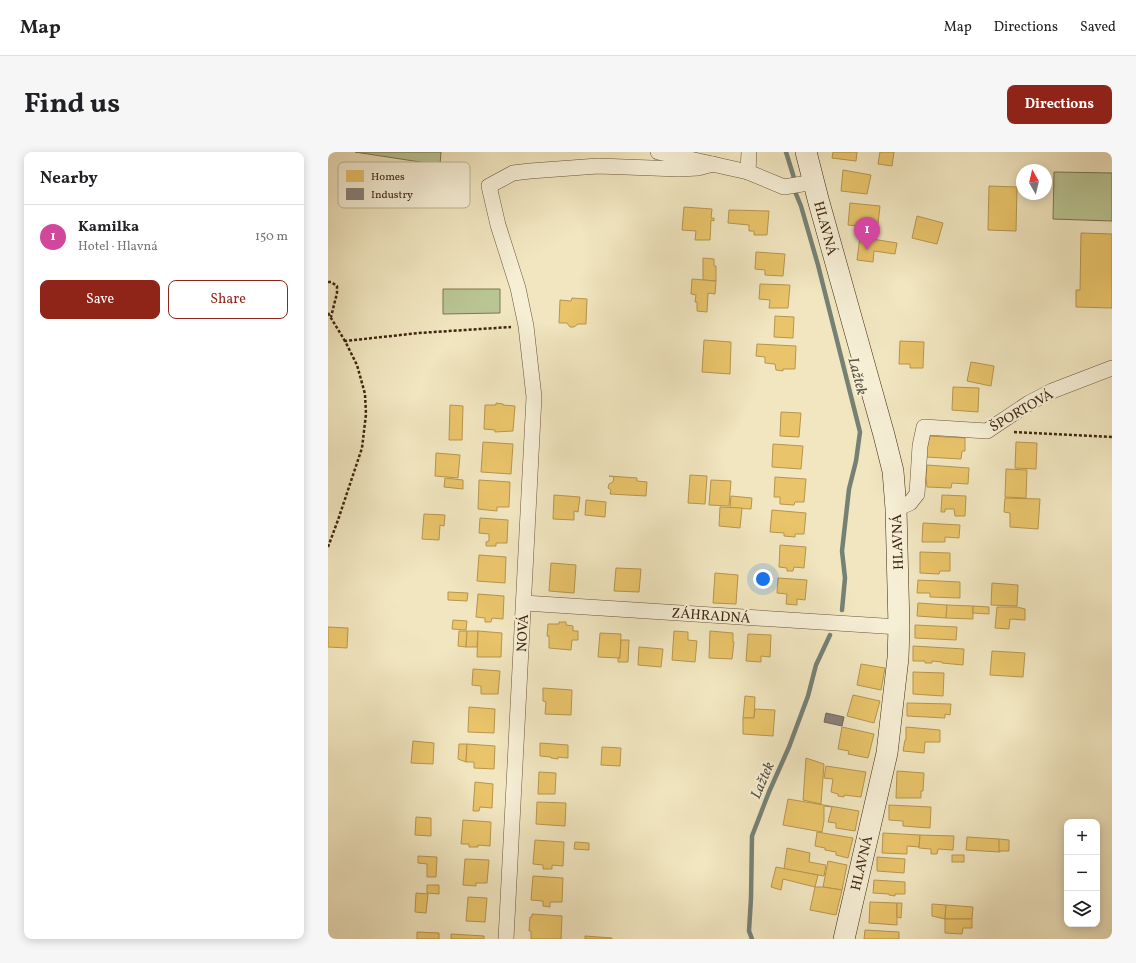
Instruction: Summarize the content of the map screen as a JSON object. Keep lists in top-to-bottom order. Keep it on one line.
{"streets":{"street":["HLAVNÁ","ŠPORTOVÁ","ZÁHRADNÁ","NOVÁ"]},"crossings":[["HLAVNÁ","ŠPORTOVÁ"],["HLAVNÁ","ZÁHRADNÁ"],["ZÁHRADNÁ","NOVÁ"]],"water":["Lažtek"],"legend":["Homes","Industry"],"north":"top","page":{"header":"Map","nav":["Map","Directions","Saved"],"title":"Find us","buttons":["Directions",["Save","Share"]],"heading":"Nearby","list":[{"mark":"1","name":"Kamilka","note":"Hotel · Hlavná","value":"150 m"}],"pins":"1","map_buttons":["+","−"]}}
